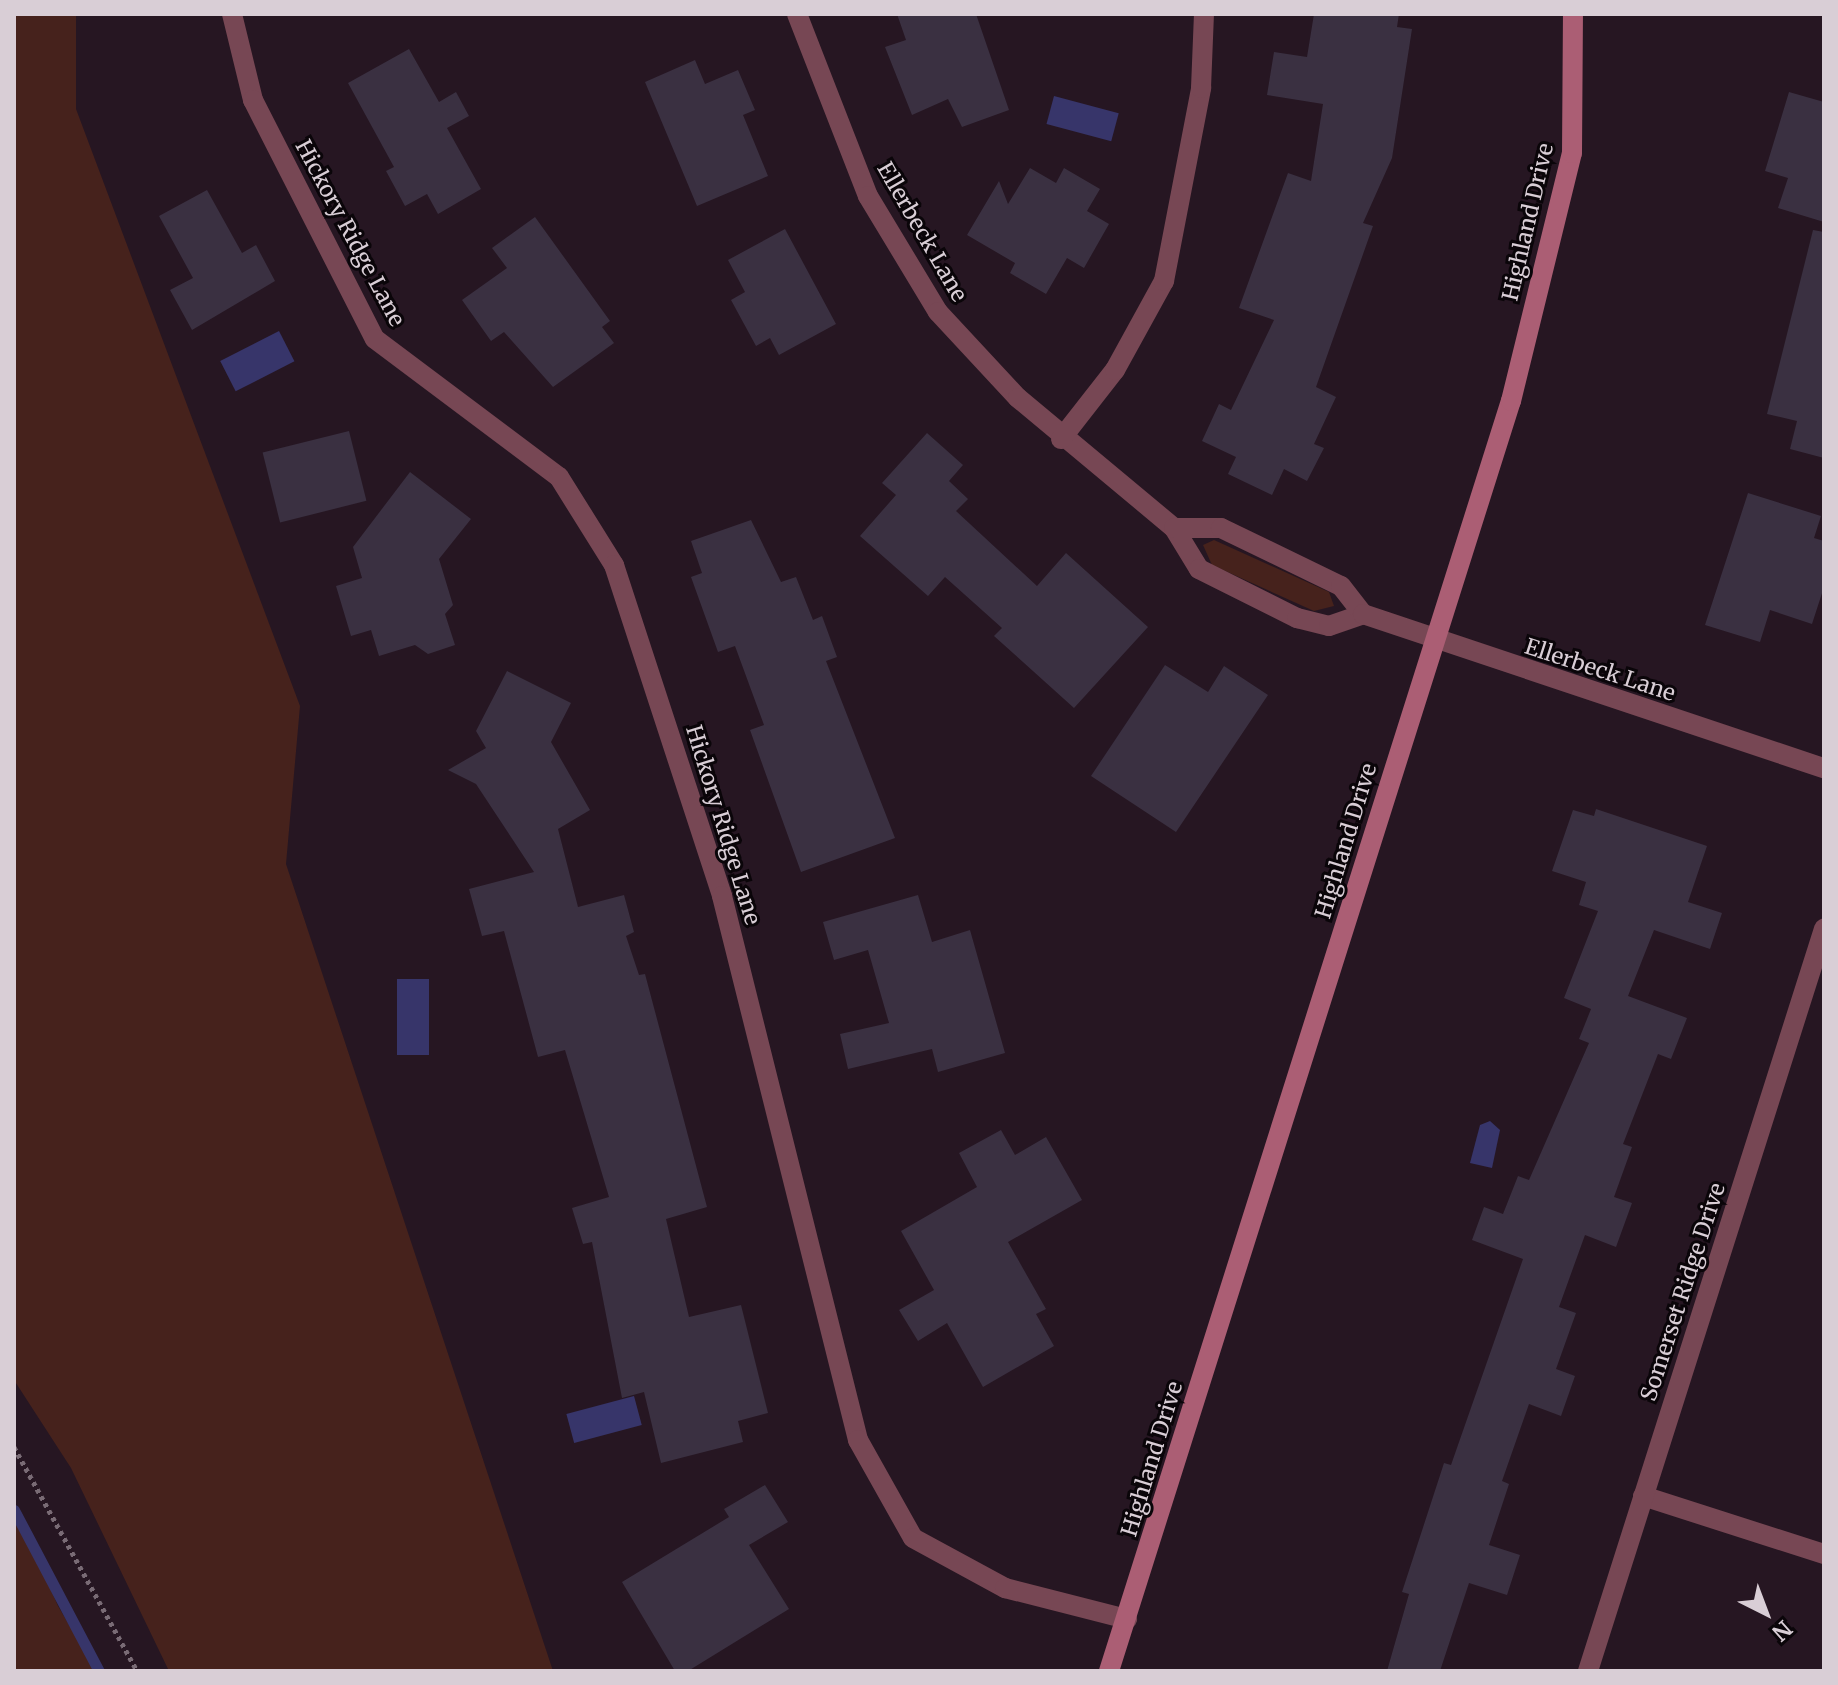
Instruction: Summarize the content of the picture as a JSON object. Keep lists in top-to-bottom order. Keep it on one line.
{"streets":{"street":["Highland Drive","Ellerbeck Lane","Hickory Ridge Lane","Somerset Ridge Drive"]},"crossings":[["Highland Drive","Ellerbeck Lane"],["Highland Drive","Hickory Ridge Lane"]],"north":"bottom right"}
